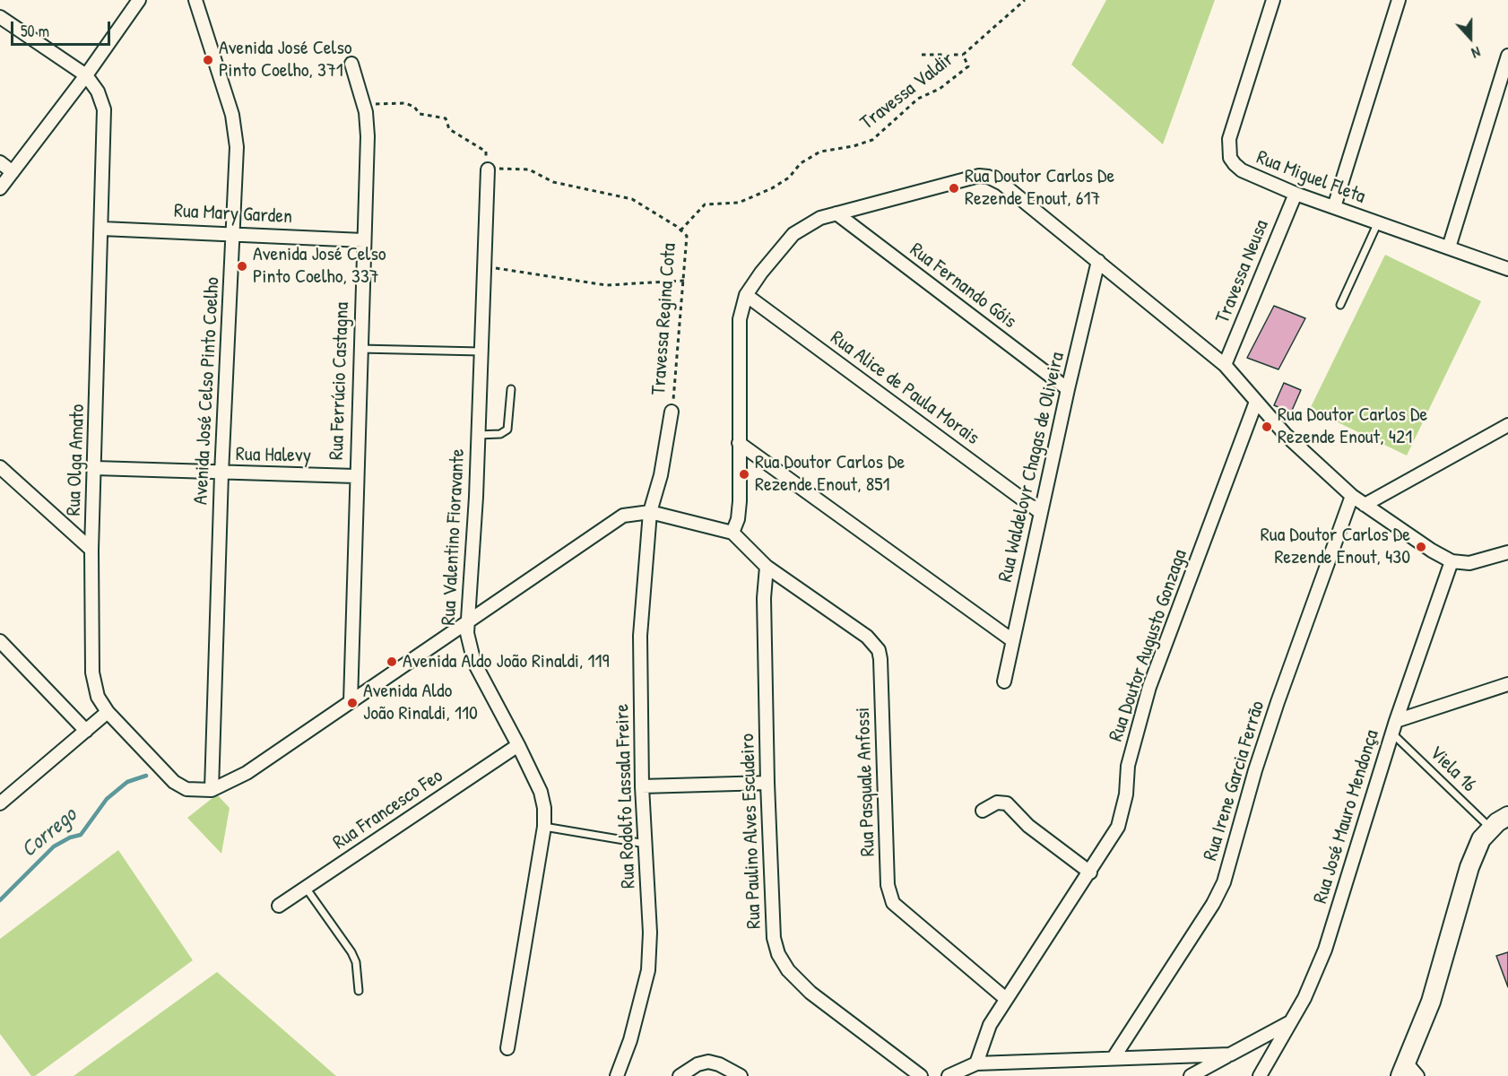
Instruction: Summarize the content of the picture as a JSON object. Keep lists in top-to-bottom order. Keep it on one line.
{"streets":{"street":["Rua Miguel Fleta","Rua Mary Garden","Travessa Neusa","Rua Fernando Góis","Rua Ferrúcio Castagna","Rua Alice de Paula Morais","Avenida José Celso Pinto Coelho","Rua Halevy","Rua Olga Amato","Rua Waldeloyr Chagas de Oliveira","Rua Valentino Fioravante","Rua Doutor Augusto Gonzaga","Rua Irene Garcia Ferrão","Rua Pasquale Anfossi","Rua Rodolfo Lassala Freire","Rua Francesco Feo","Rua José Mauro Mendonça","Rua Paulino Alves Escudeiro"],"lane":["Viela 16"],"path":["Travessa Valdir","Travessa Regina Cota"]},"crossings":[["Travessa Valdir","Travessa Regina Cota"],["Rua Miguel Fleta","Travessa Neusa"],["Rua Mary Garden","Rua Ferrúcio Castagna"],["Rua Mary Garden","Avenida José Celso Pinto Coelho"],["Rua Mary Garden","Rua Olga Amato"],["Rua Fernando Góis","Rua Waldeloyr Chagas de Oliveira"],["Travessa Regina Cota","Rua Rodolfo Lassala Freire"],["Rua Ferrúcio Castagna","Rua Halevy"],["Rua Alice de Paula Morais","Rua Waldeloyr Chagas de Oliveira"],["Avenida José Celso Pinto Coelho","Rua Halevy"],["Avenida José Celso Pinto Coelho","Rua Olga Amato"],["Rua Halevy","Rua Olga Amato"],["Rua Valentino Fioravante","Rua Francesco Feo"],["Rua Doutor Augusto Gonzaga","Rua Pasquale Anfossi"],["Viela 16","Rua José Mauro Mendonça"],["Rua Pasquale Anfossi","Rua Paulino Alves Escudeiro"]],"water":["Corrego"],"places":["Avenida José Celso Pinto Coelho, 371","Rua Doutor Carlos De Rezende Enout, 617","Avenida José Celso Pinto Coelho, 337","Rua Doutor Carlos De Rezende Enout, 421","Rua Doutor Carlos De Rezende Enout, 851","Rua Doutor Carlos De Rezende Enout, 430","Avenida Aldo João Rinaldi, 119","Avenida Aldo João Rinaldi, 110"],"scale_bar":"50 m","north":"bottom"}
